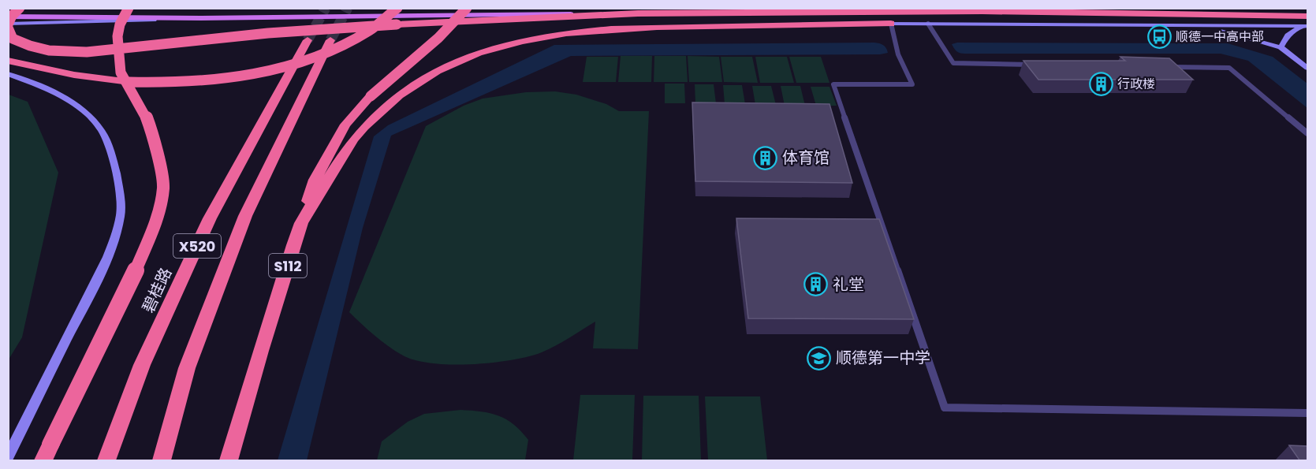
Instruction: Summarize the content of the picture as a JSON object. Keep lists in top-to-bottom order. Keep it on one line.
{"streets":{"highway":["X520","S112","碧桂路"]},"places":{"bus stop":["顺德一中高中部"],"building":["行政楼","体育馆","礼堂"],"school or university":["顺德第一中学"]}}
